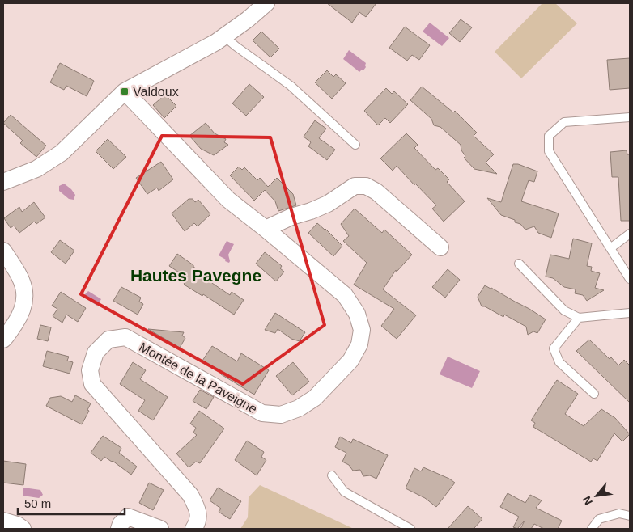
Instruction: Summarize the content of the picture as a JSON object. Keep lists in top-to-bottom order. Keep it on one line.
{"streets":{"street":["Montée de la Paveigne"]},"districts":["Hautes Pavegne"],"places":{"transit":["Valdoux"]},"scale_bar":"50 m","north":"bottom left"}
